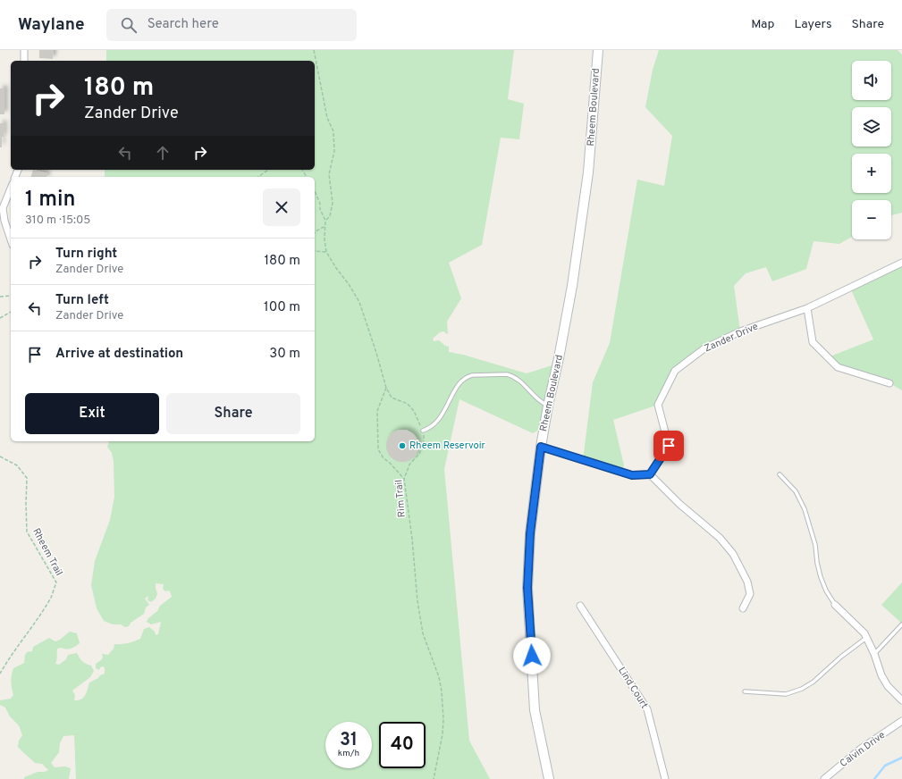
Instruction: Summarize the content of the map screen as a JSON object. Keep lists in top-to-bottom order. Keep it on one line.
{"streets":{"street":["Rheem Boulevard","Zander Drive","Lind Court","Calvin Drive"],"path":["Rim Trail","Rheem Trail"]},"places":["Rheem Reservoir"],"page":{"header":"Waylane","search":"Search here","nav":["Map","Layers","Share"],"map_buttons":["+","−"],"turn":["180 m","Zander Drive"],"heading":["1 min","310 m · 15:05"],"list":[{"name":"Turn right","note":"Zander Drive","value":"180 m"},{"name":"Turn left","note":"Zander Drive","value":"100 m"},{"name":"Arrive at destination","value":"30 m"}],"buttons":["Exit","Share"],"speed":"31 km/h","limit":"40"}}
